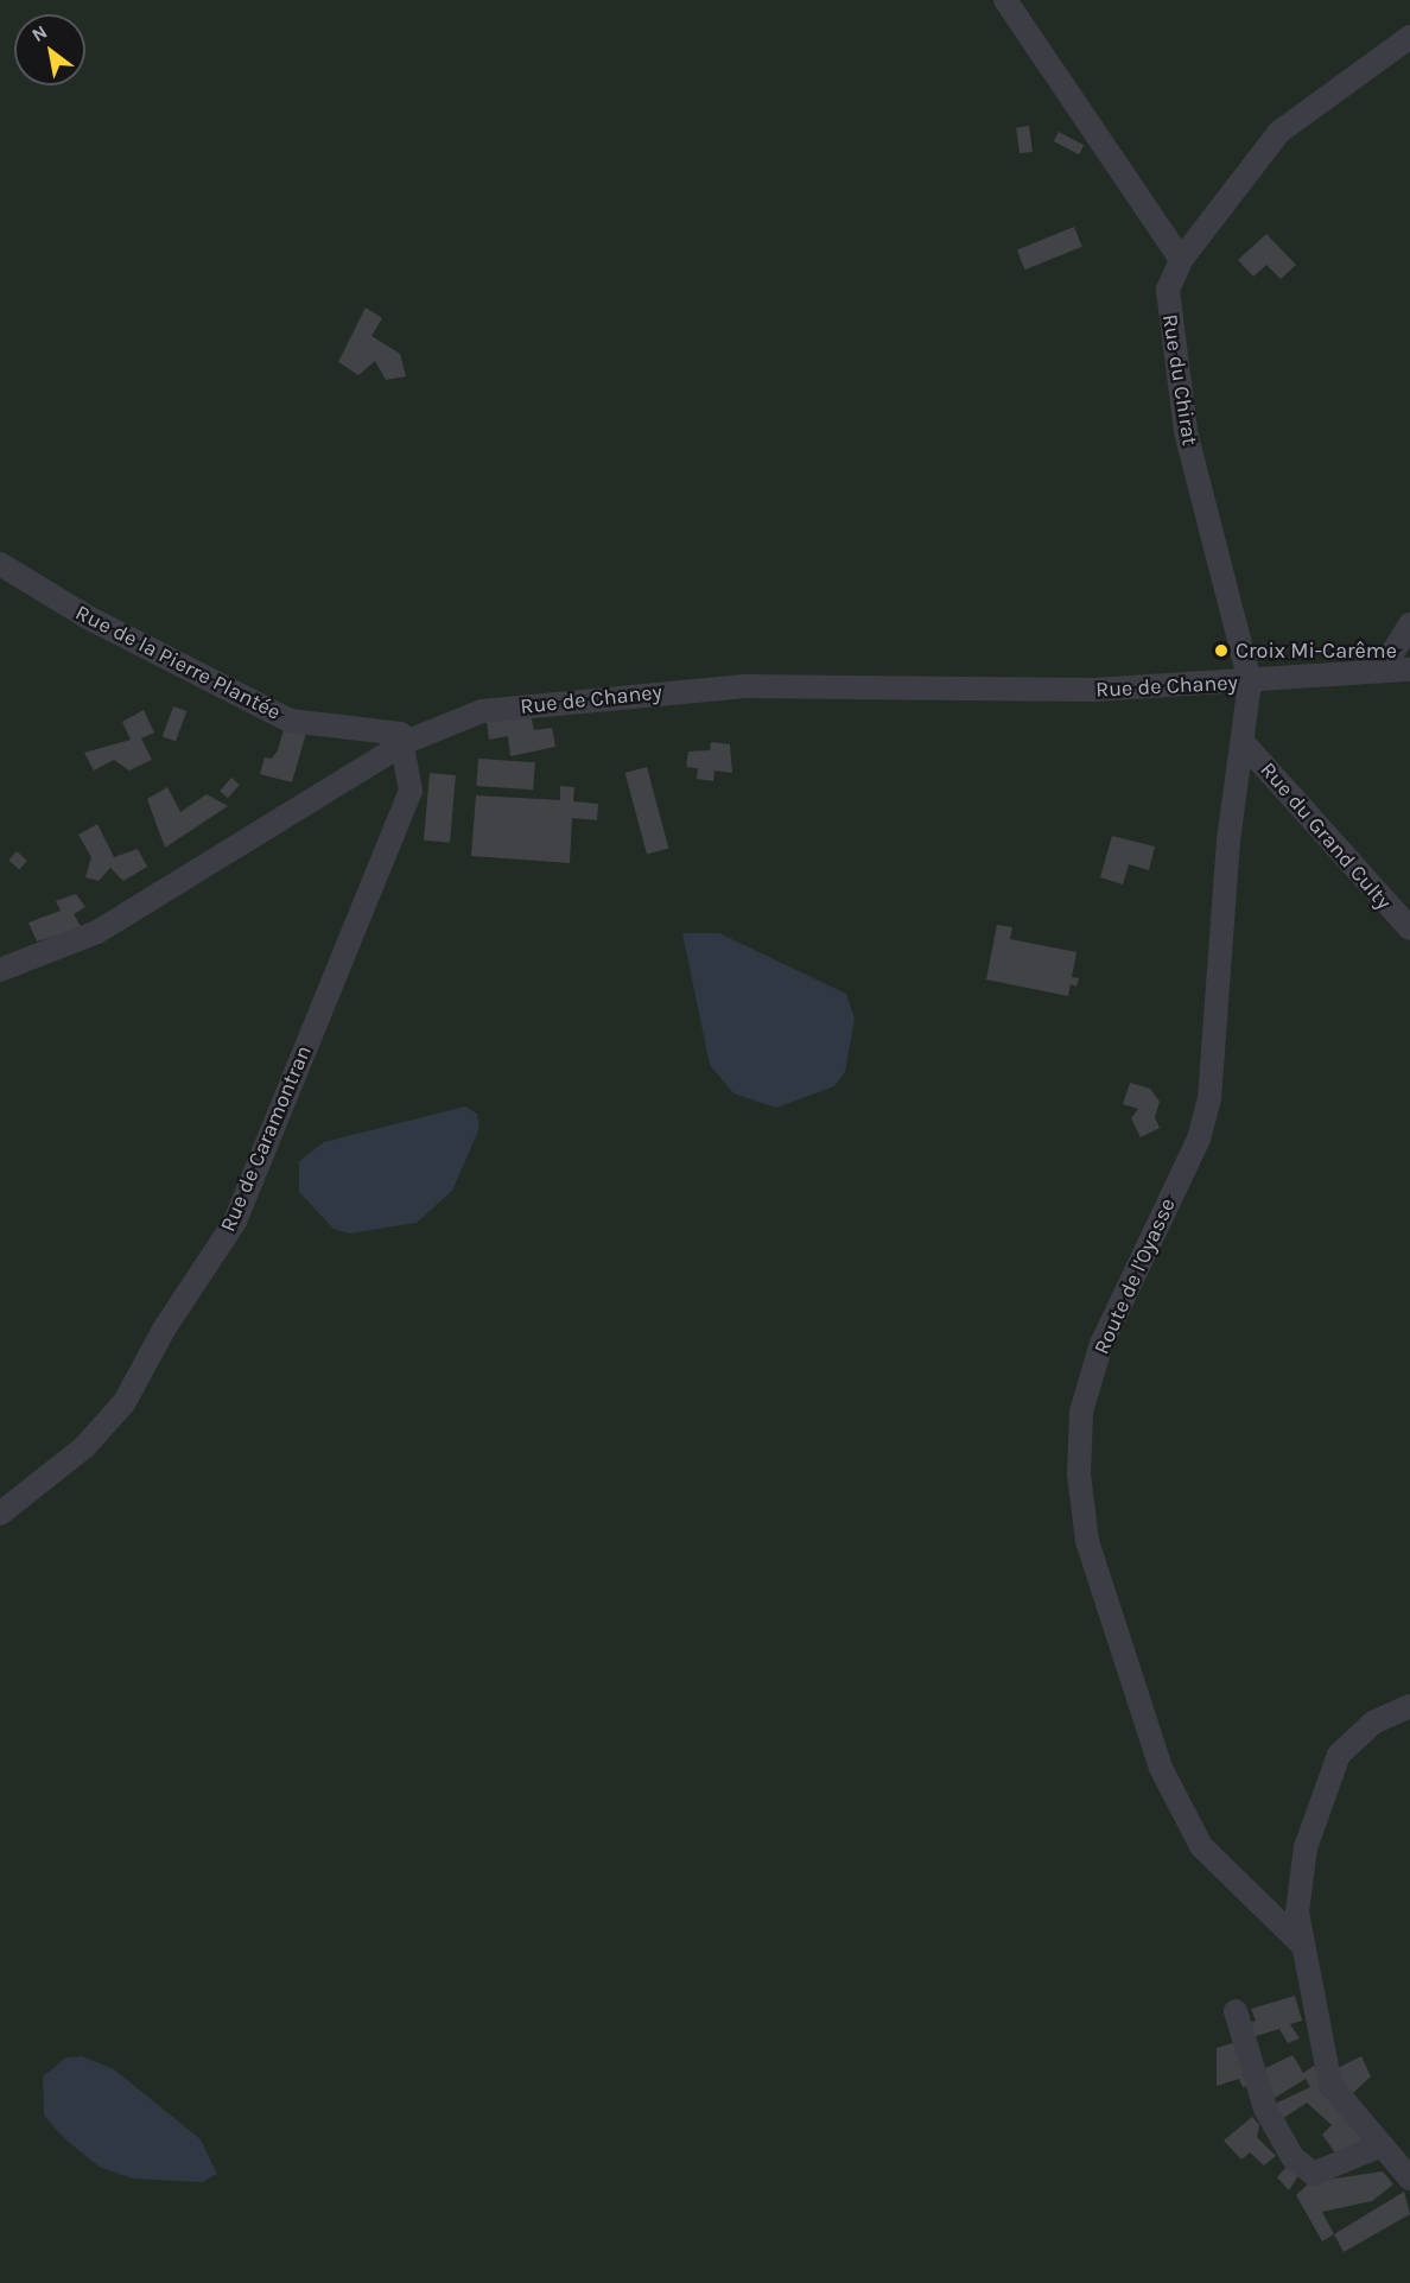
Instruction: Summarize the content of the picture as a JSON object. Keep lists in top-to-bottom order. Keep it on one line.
{"streets":{"street":["Rue du Chirat","Rue de la Pierre Plantée","Rue de Chaney","Rue du Grand Culty","Rue de Caramontran","Route de l'Oyasse"]},"crossings":[["Rue du Chirat","Rue de Chaney"],["Rue du Chirat","Route de l'Oyasse"],["Rue de la Pierre Plantée","Rue de Chaney"],["Rue de la Pierre Plantée","Rue de Caramontran"],["Rue de Chaney","Rue de Caramontran"],["Rue de Chaney","Route de l'Oyasse"],["Rue du Grand Culty","Route de l'Oyasse"]],"places":["Croix Mi-Carême"],"north":"top left"}
